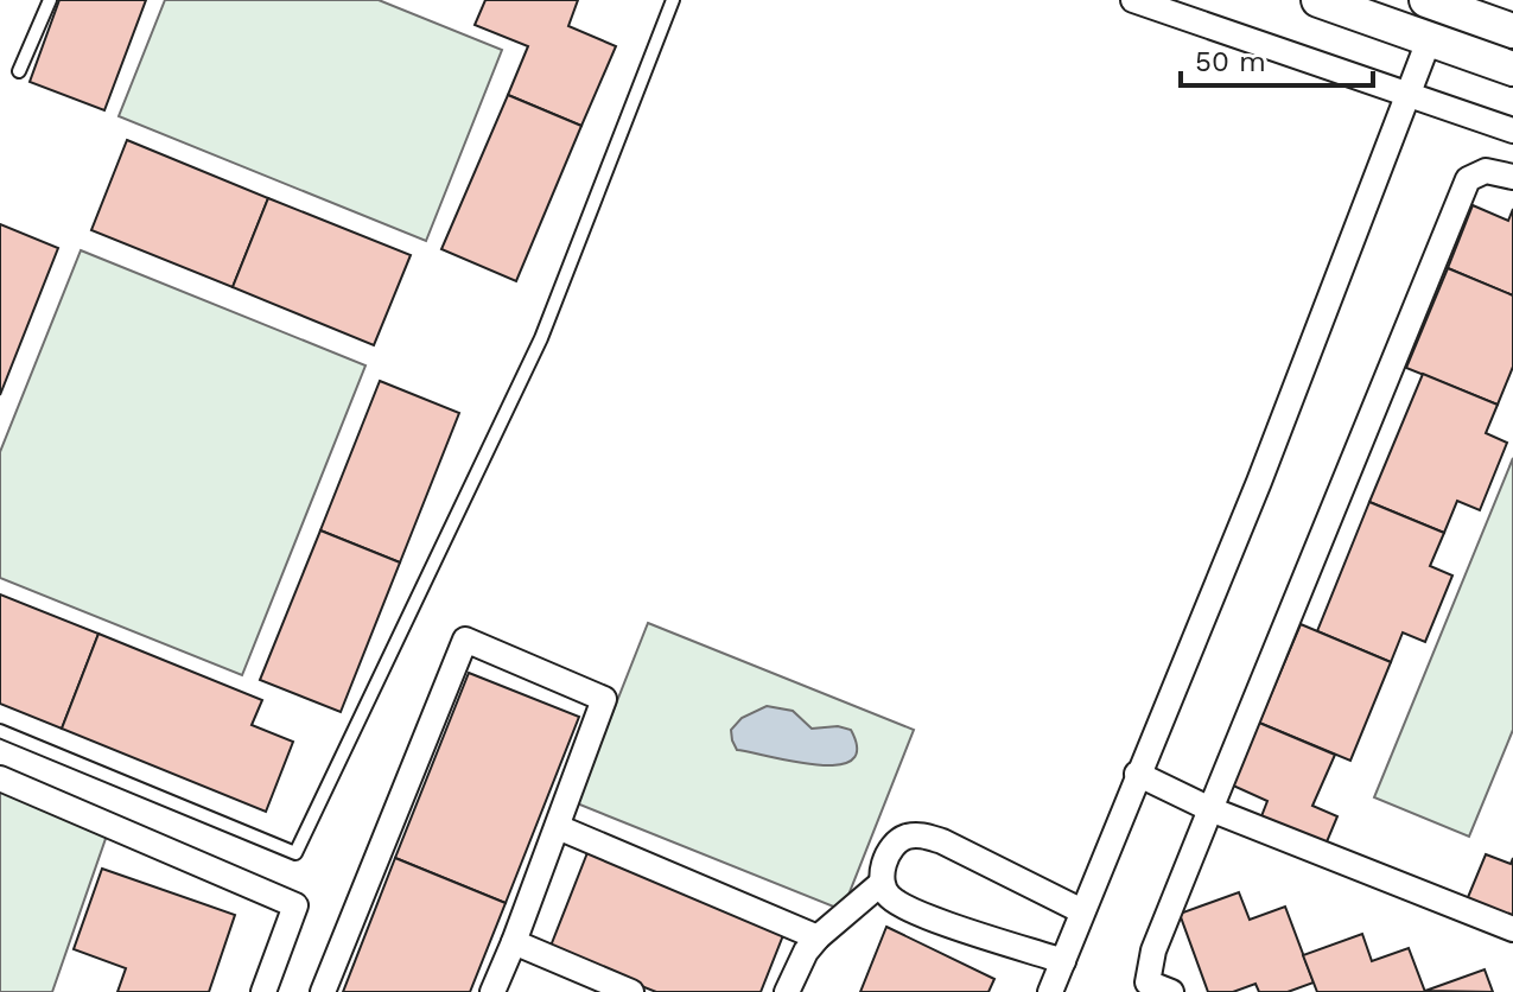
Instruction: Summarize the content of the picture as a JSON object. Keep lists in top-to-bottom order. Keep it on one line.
{"scale_bar":"50 m"}
